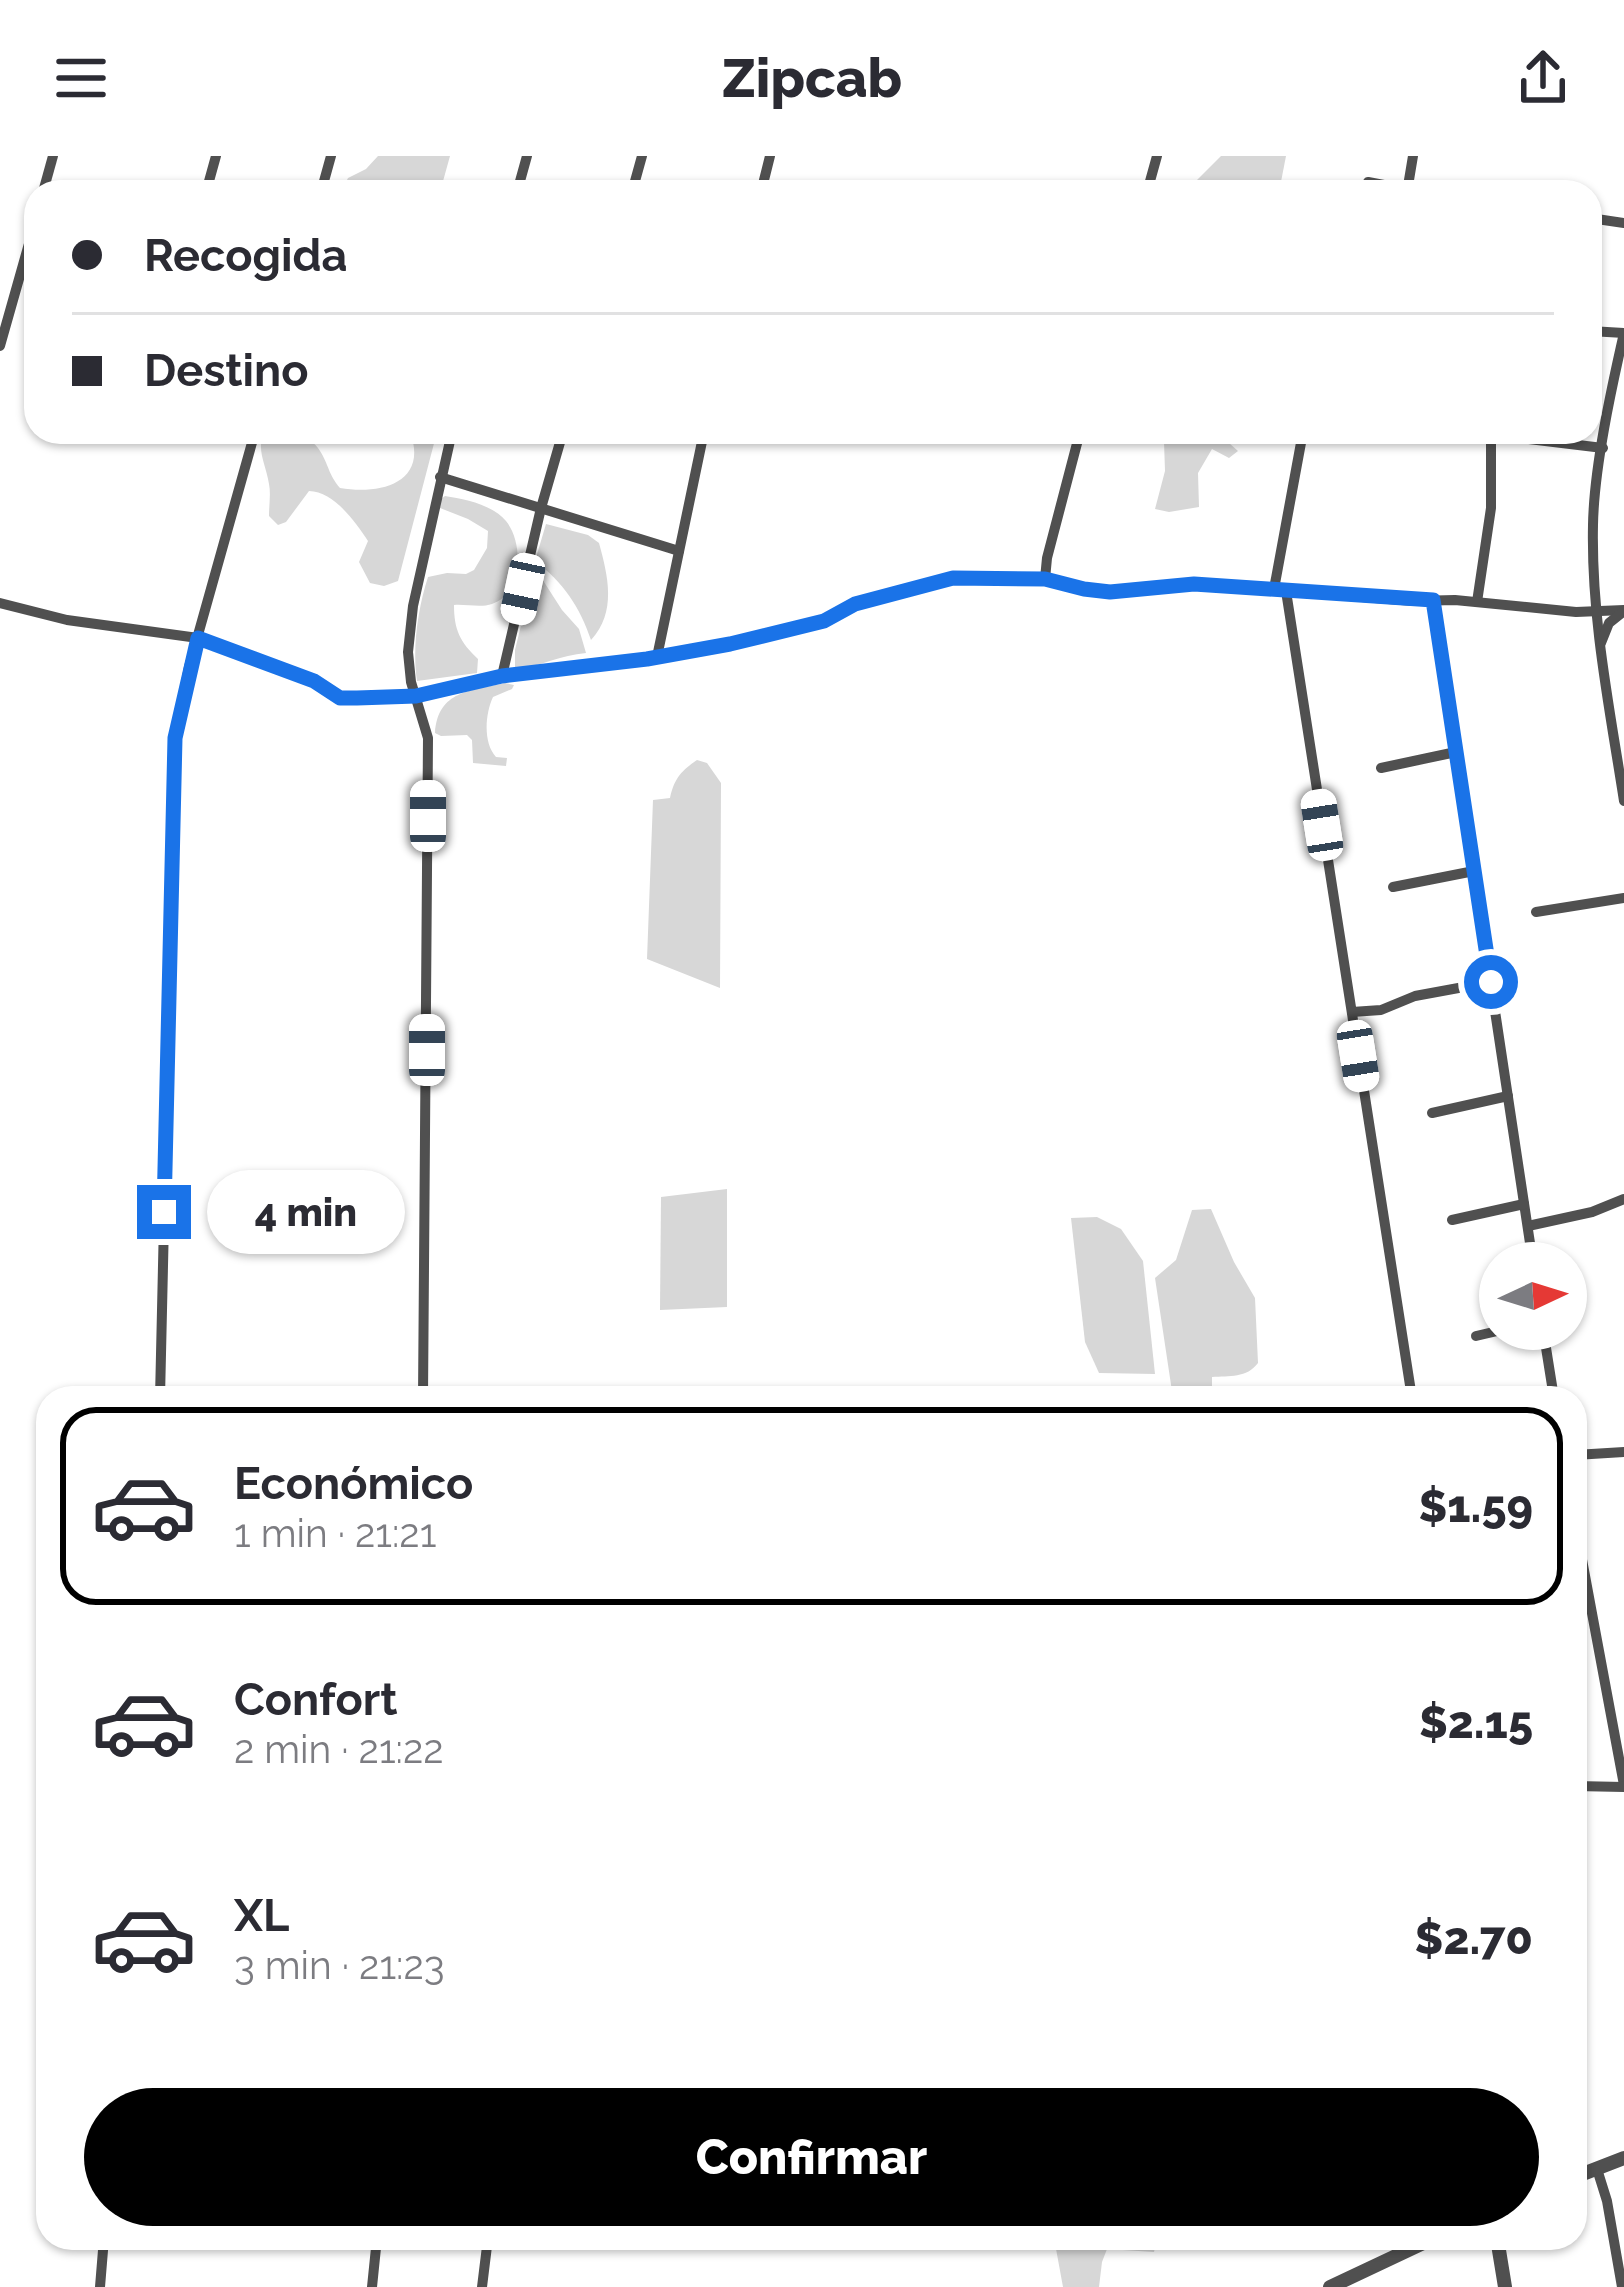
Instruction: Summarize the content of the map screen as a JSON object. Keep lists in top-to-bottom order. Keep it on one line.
{"north":"right","page":{"header":"Zipcab","banner":["Recogida","Destino"],"bubble":"4 min","list":[{"name":"Económico","note":"1 min · 21:21","value":"$1.59"},{"name":"Confort","note":"2 min · 21:22","value":"$2.15"},{"name":"XL","note":"3 min · 21:23","value":"$2.70"}],"buttons":"Confirmar"}}
